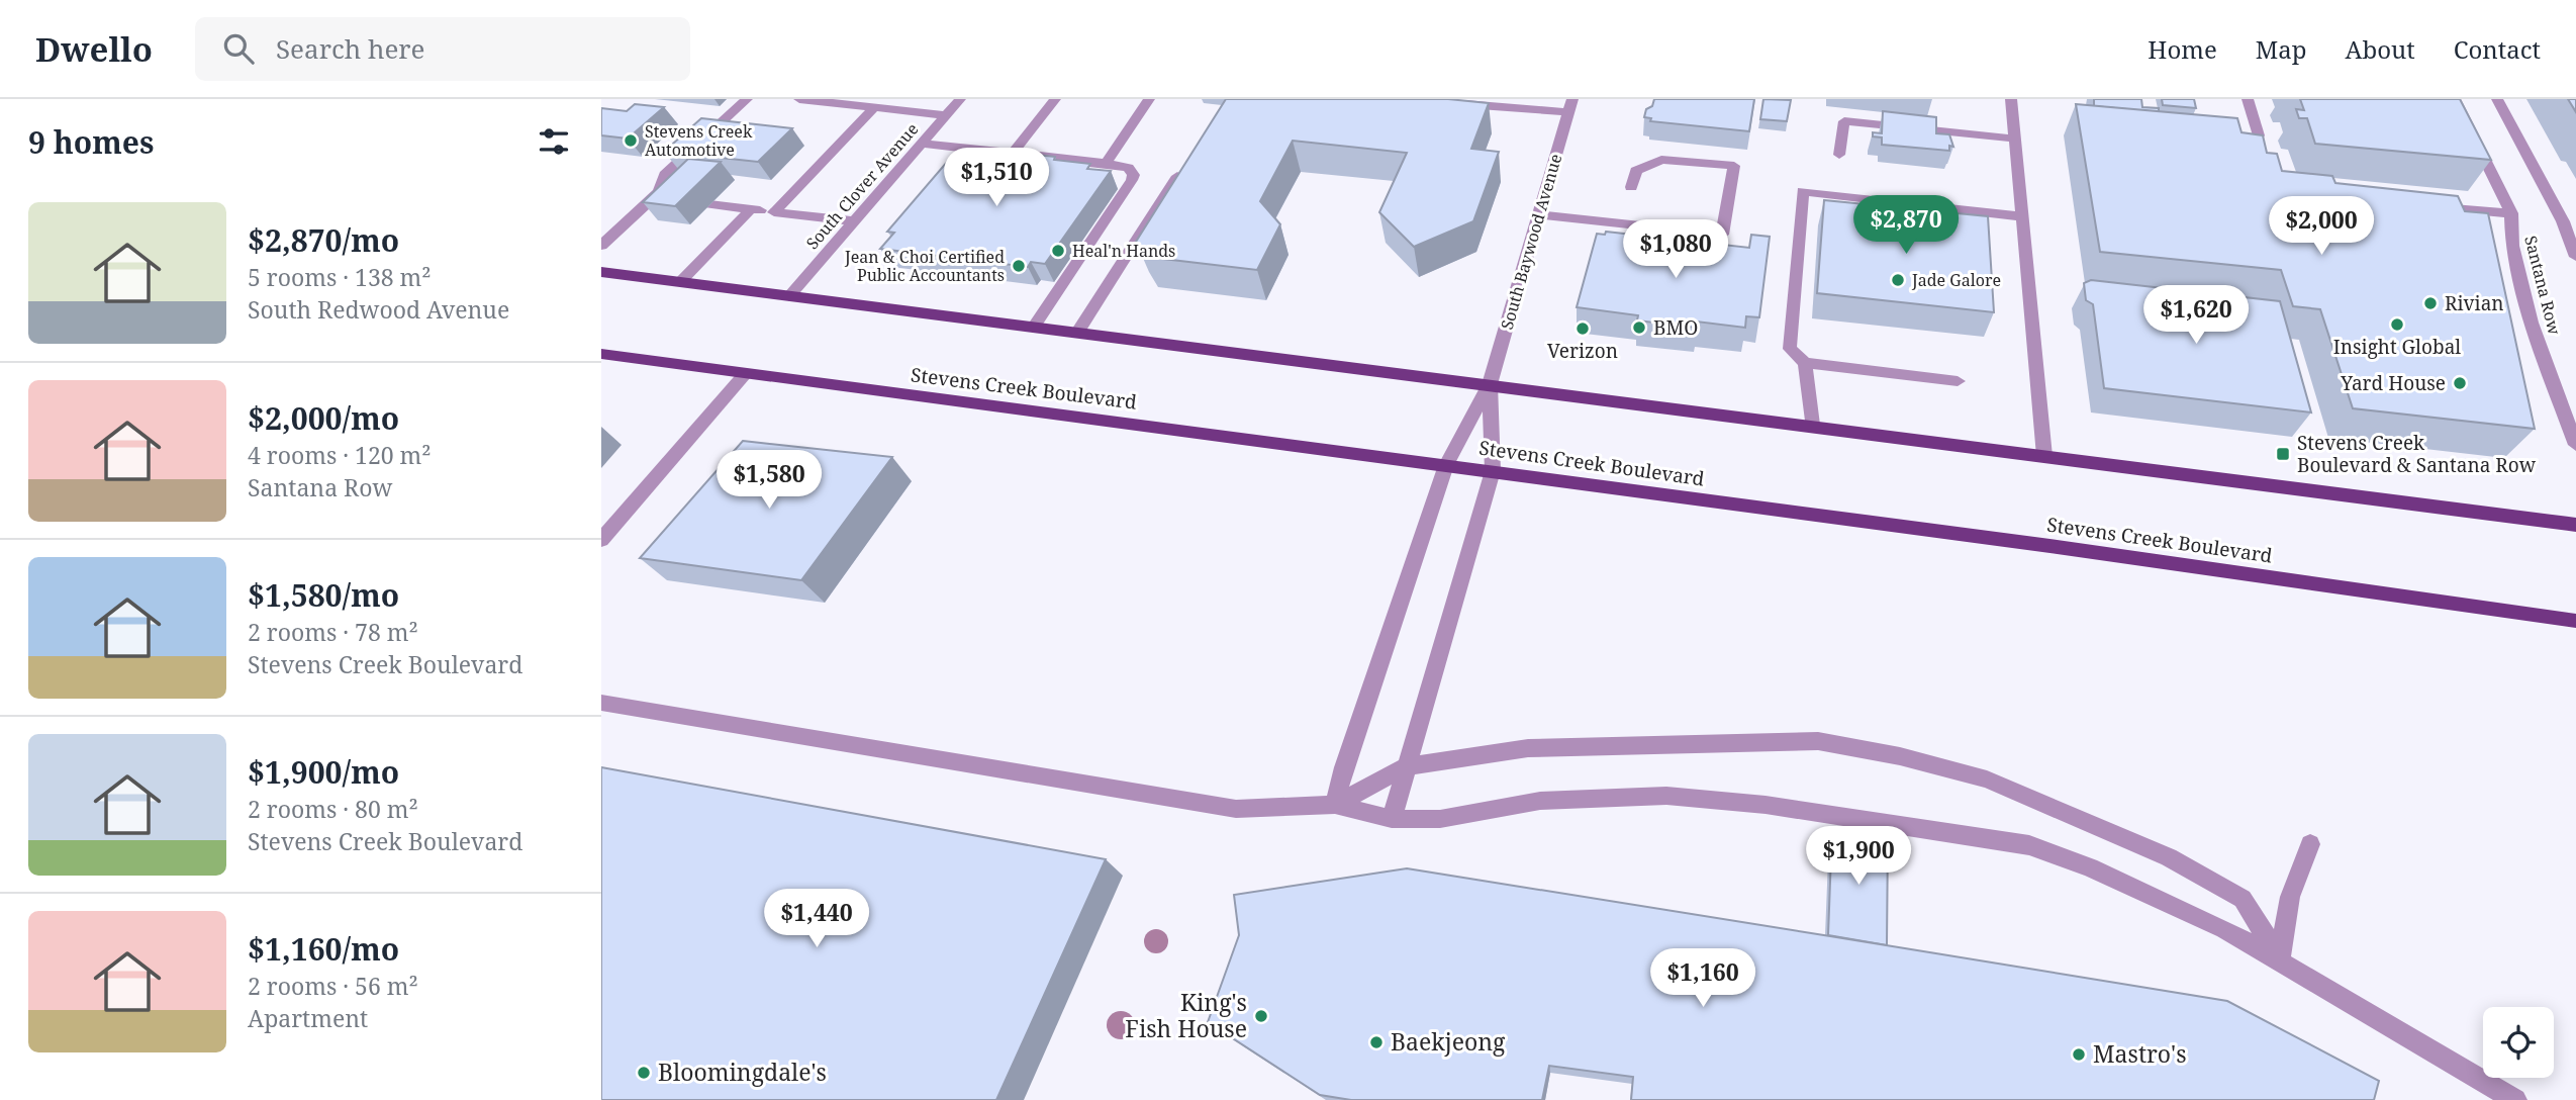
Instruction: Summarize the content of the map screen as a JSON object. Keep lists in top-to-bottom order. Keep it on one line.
{"streets":{"main road":["Stevens Creek Boulevard"],"street":["South Clover Avenue","South Baywood Avenue","Santana Row"]},"crossings":[["South Baywood Avenue","Stevens Creek Boulevard"]],"places":{"other":["Stevens Creek Automotive","Heal'n Hands","Jean & Choi Certified Public Accountants","Jade Galore","Rivian","Insight Global","BMO","Verizon","Yard House","King's Fish House","Baekjeong","Mastro's","Bloomingdale's"],"transit":["Stevens Creek Boulevard & Santana Row"]},"page":{"header":"Dwello","search":"Search here","nav":["Home","Map","About","Contact"],"heading":"9 homes","price":["$1,510","$2,870","$2,000","$1,080","$1,620","$1,580","$1,900","$1,440","$1,160"],"list":[{"name":"$2,870/mo","note":"5 rooms · 138 m² · South Redwood Avenue"},{"name":"$2,000/mo","note":"4 rooms · 120 m² · Santana Row"},{"name":"$1,580/mo","note":"2 rooms · 78 m² · Stevens Creek Boulevard"},{"name":"$1,900/mo","note":"2 rooms · 80 m² · Stevens Creek Boulevard"},{"name":"$1,160/mo","note":"2 rooms · 56 m² · Apartment"}]}}
